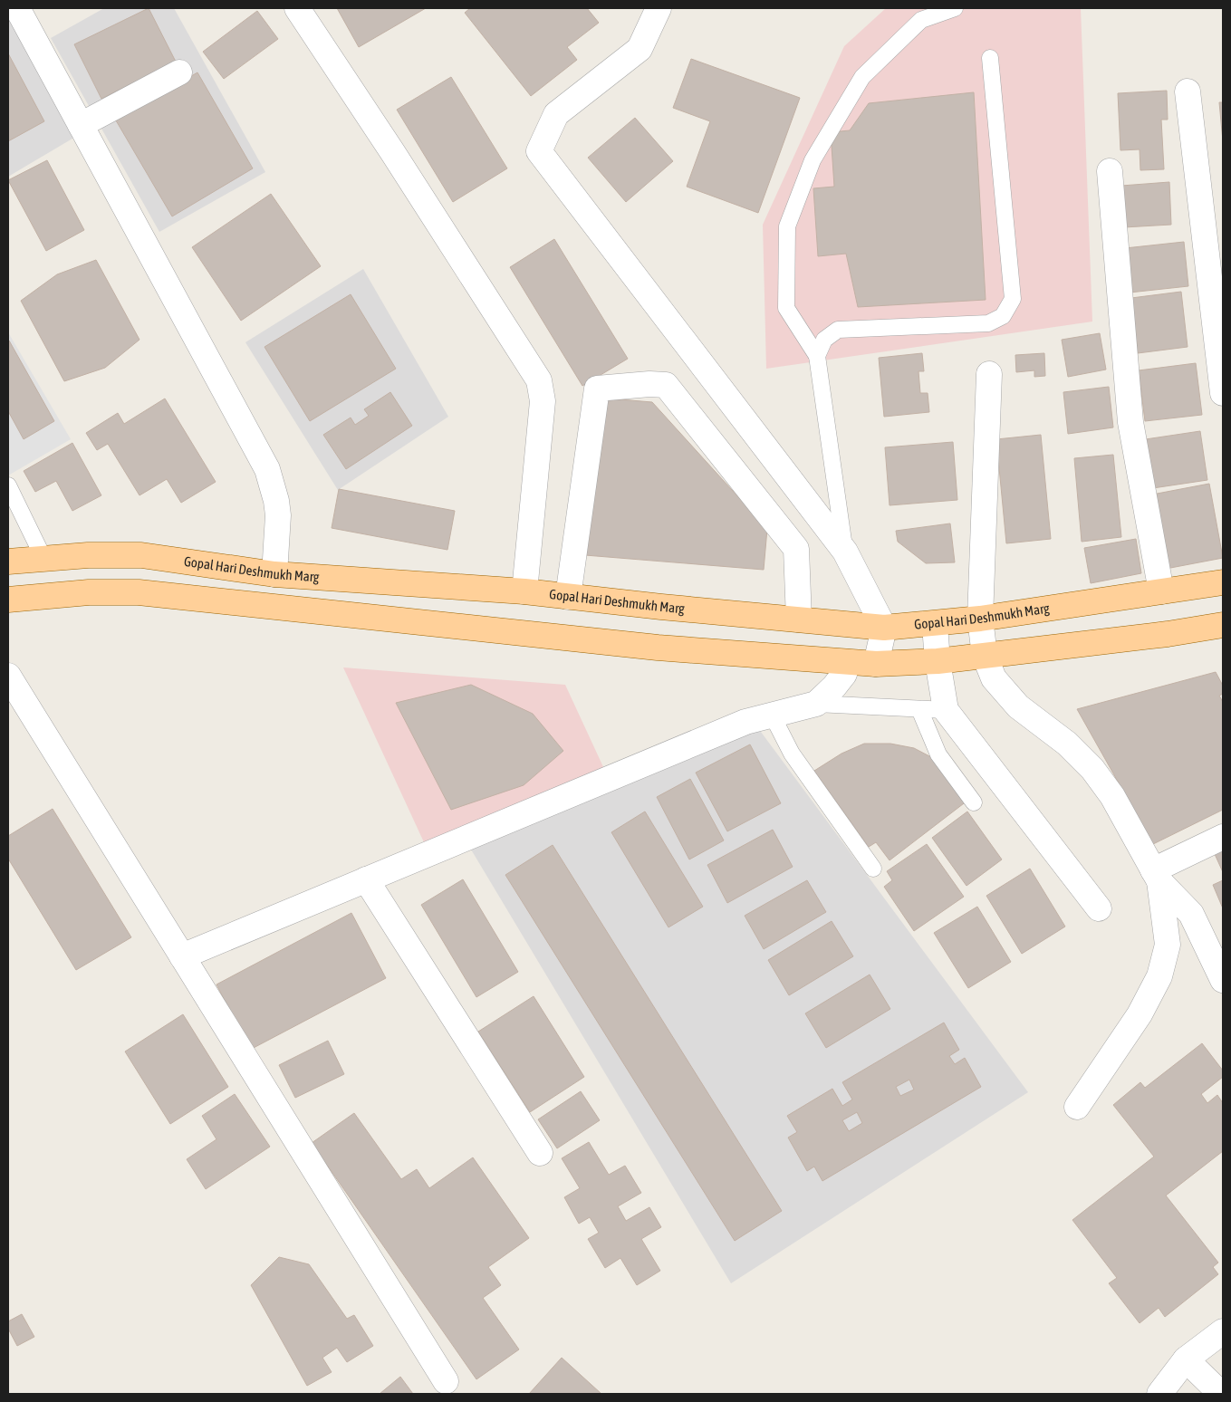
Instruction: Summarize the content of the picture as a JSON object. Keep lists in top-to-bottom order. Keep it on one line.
{"streets":{"main road":["Gopal Hari Deshmukh Marg"]}}
